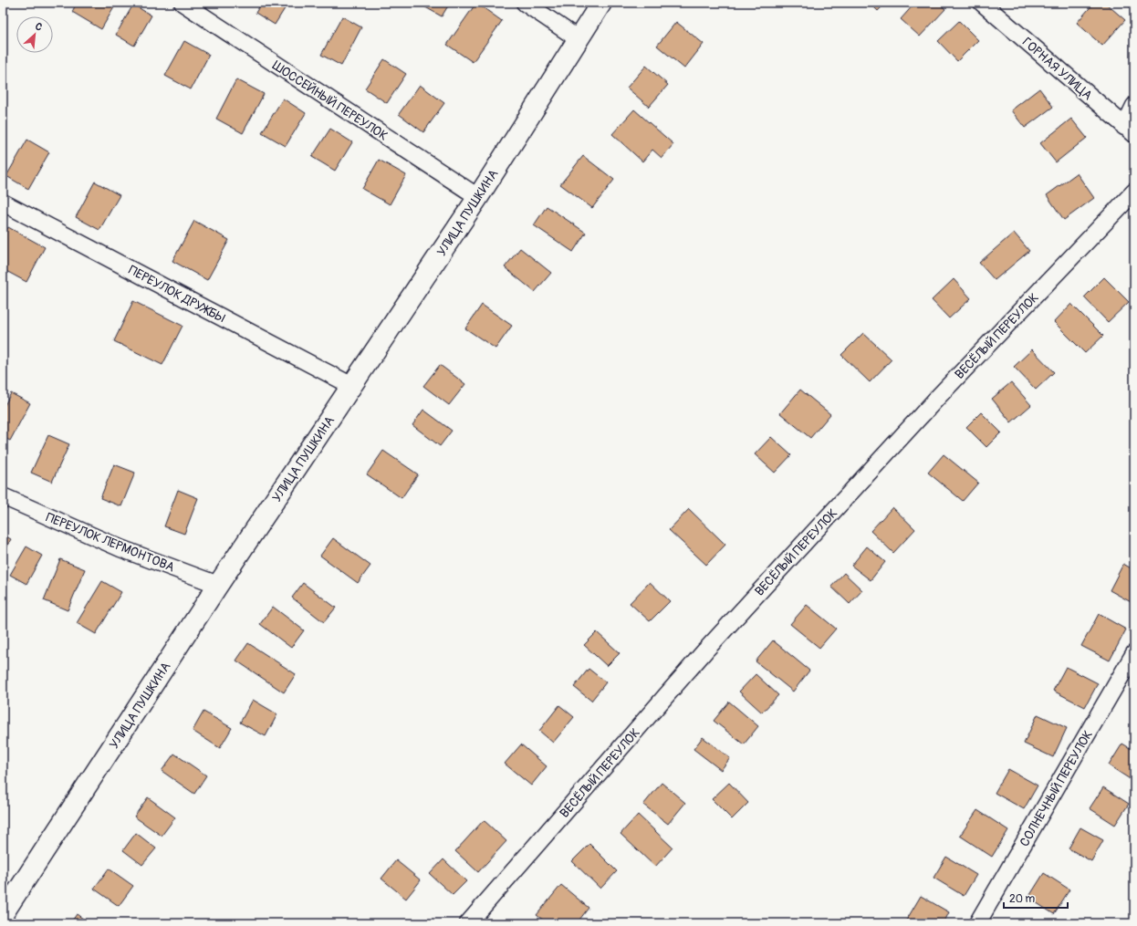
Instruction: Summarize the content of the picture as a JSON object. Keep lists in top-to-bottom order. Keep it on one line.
{"streets":{"main road":["УЛИЦА ПУШКИНА"],"street":["ГОРНАЯ УЛИЦА","ШОССЕЙНЫЙ ПЕРЕУЛОК","ПЕРЕУЛОК ДРУЖБЫ","ВЕСЁЛЫЙ ПЕРЕУЛОК","ПЕРЕУЛОК ЛЕРМОНТОВА","СОЛНЕЧНЫЙ ПЕРЕУЛОК"]},"crossings":[["ШОССЕЙНЫЙ ПЕРЕУЛОК","УЛИЦА ПУШКИНА"],["УЛИЦА ПУШКИНА","ПЕРЕУЛОК ДРУЖБЫ"],["УЛИЦА ПУШКИНА","ПЕРЕУЛОК ЛЕРМОНТОВА"]],"scale_bar":"20 m","north":"top right"}
